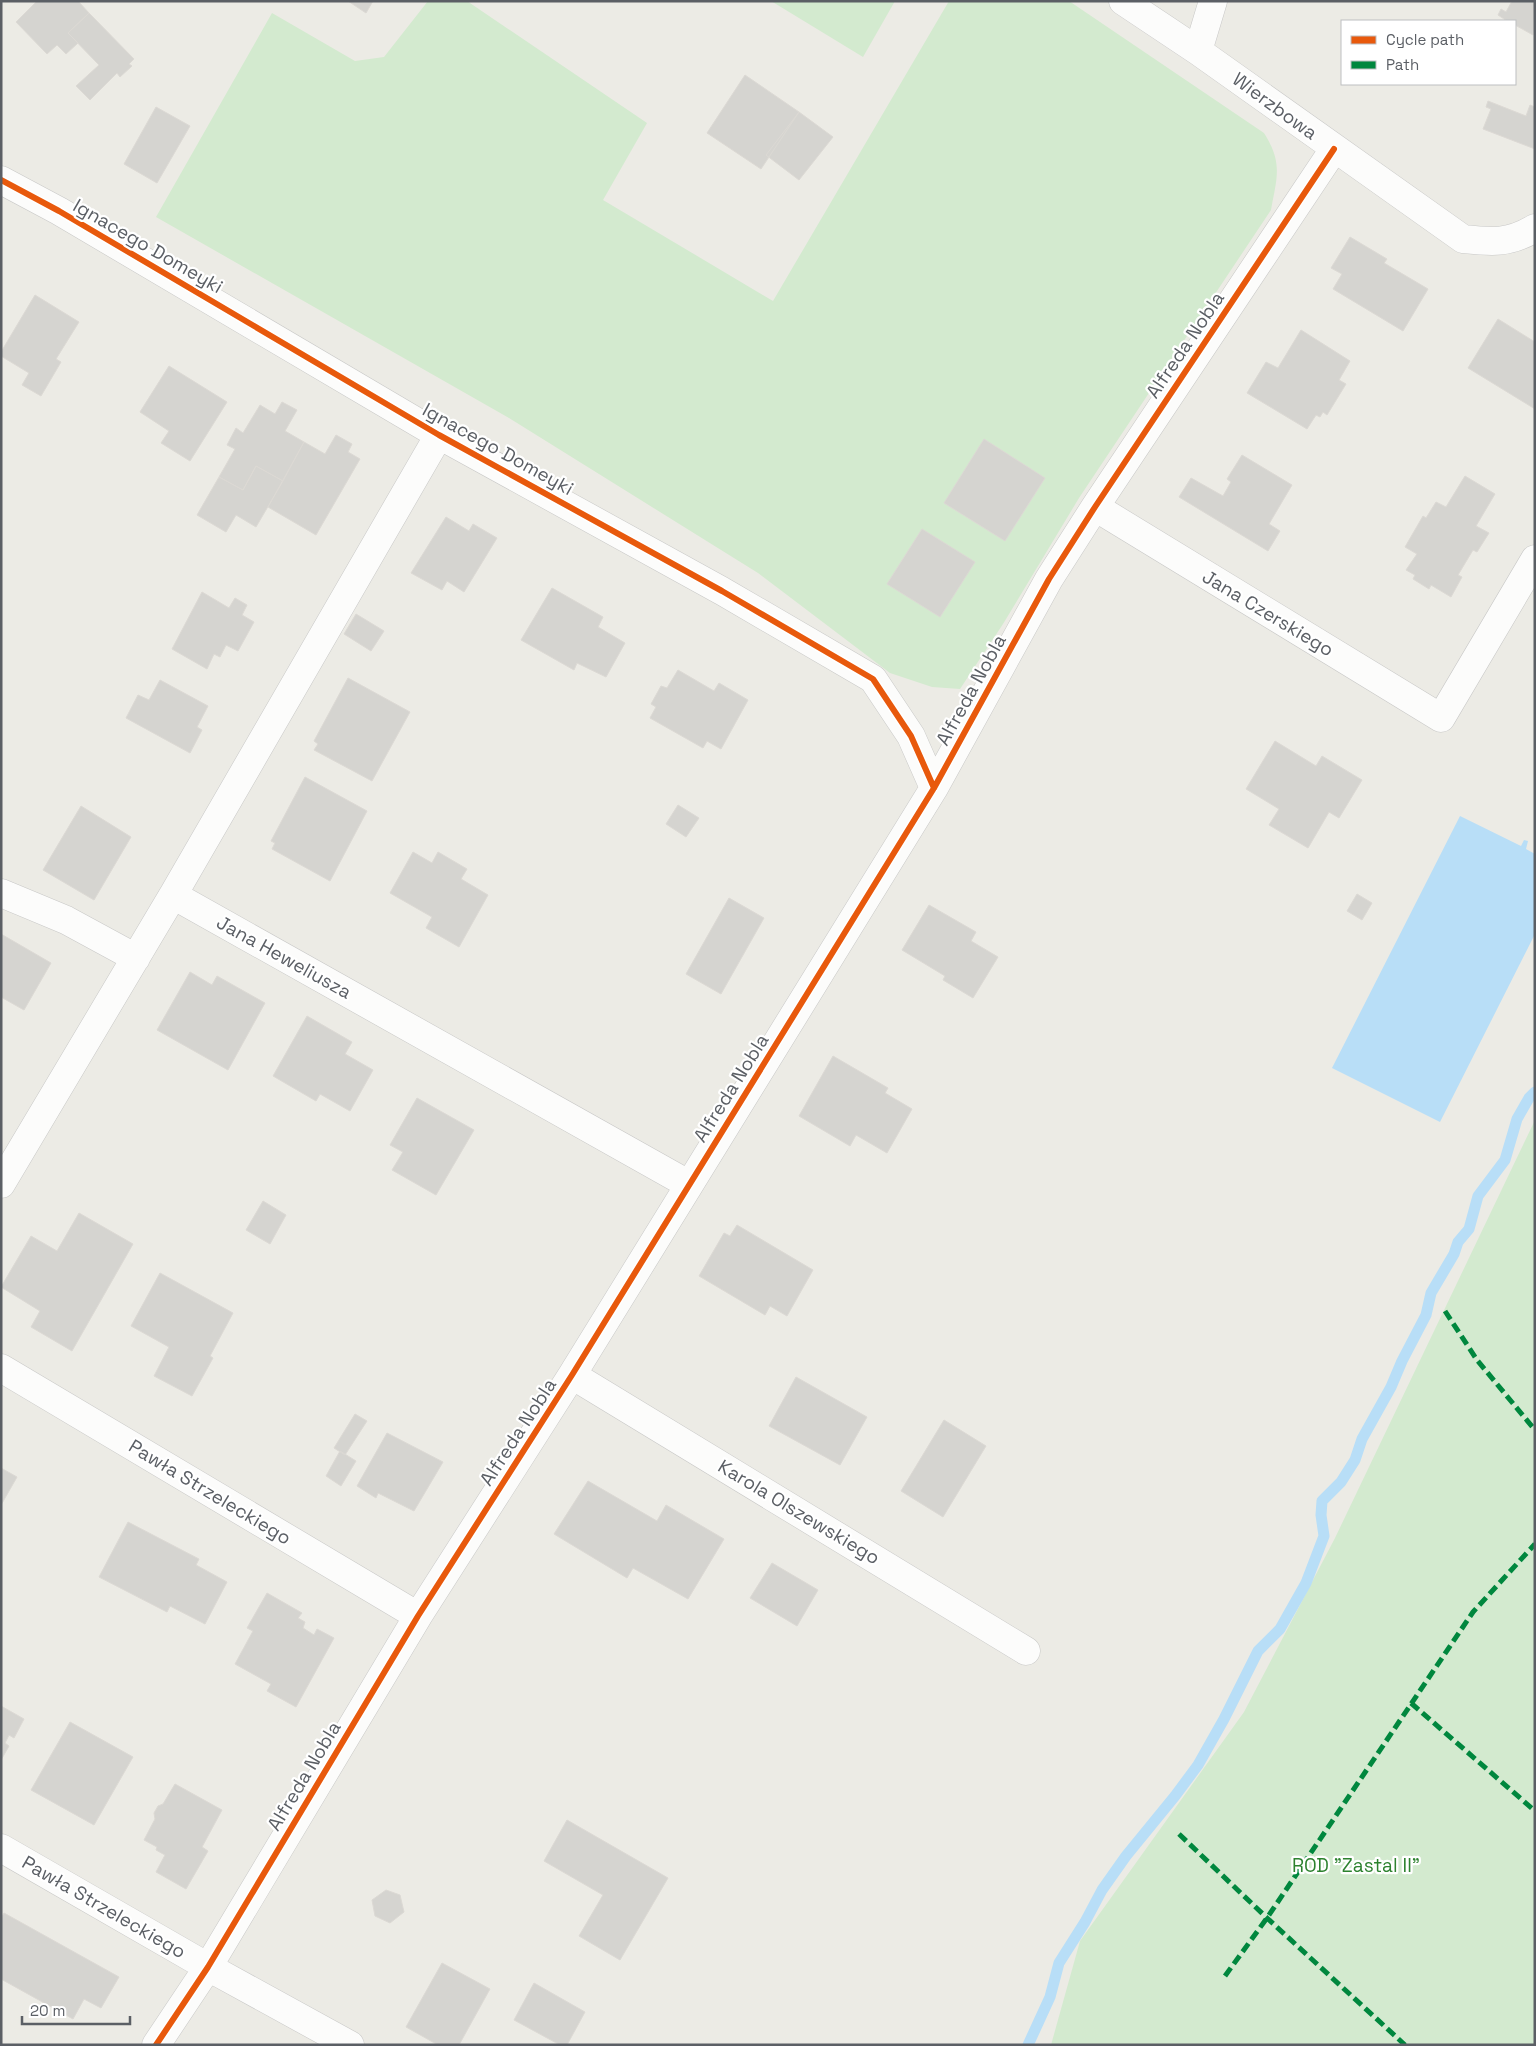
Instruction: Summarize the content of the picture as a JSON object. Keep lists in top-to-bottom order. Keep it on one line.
{"streets":{"street":["Wierzbowa","Ignacego Domeyki","Alfreda Nobla","Jana Czerskiego","Jana Heweliusza","Pawła Strzeleckiego","Karola Olszewskiego"]},"crossings":[["Wierzbowa","Alfreda Nobla"],["Ignacego Domeyki","Alfreda Nobla"],["Alfreda Nobla","Jana Czerskiego"],["Alfreda Nobla","Jana Heweliusza"],["Alfreda Nobla","Pawła Strzeleckiego"],["Alfreda Nobla","Karola Olszewskiego"]],"parks":["ROD \"Zastal II\""],"legend":["Cycle path","Path"],"scale_bar":"20 m"}
